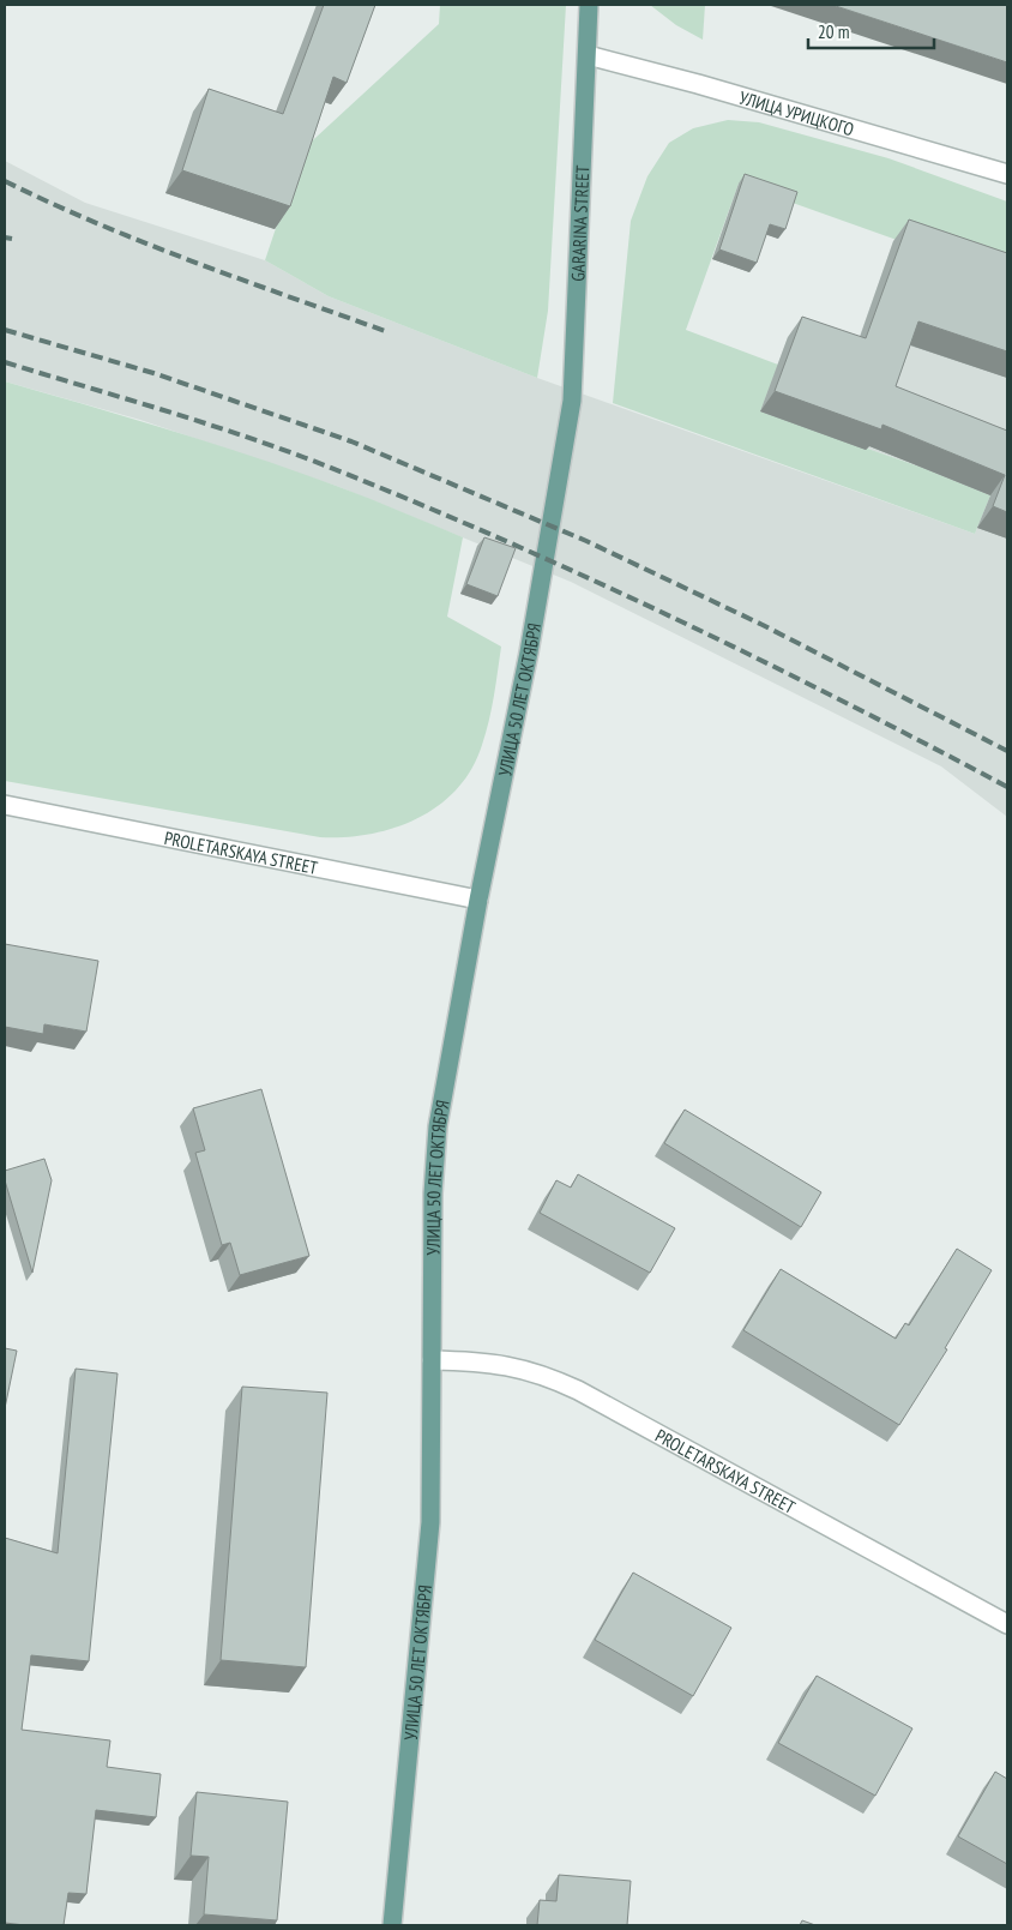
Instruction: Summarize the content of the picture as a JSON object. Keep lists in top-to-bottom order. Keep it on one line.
{"streets":{"main road":["GARARINA STREET","УЛИЦА 50 ЛЕТ ОКТЯБРЯ"],"street":["УЛИЦА УРИЦКОГО","PROLETARSKAYA STREET"]},"crossings":[["УЛИЦА УРИЦКОГО","GARARINA STREET"],["GARARINA STREET","УЛИЦА 50 ЛЕТ ОКТЯБРЯ"],["УЛИЦА 50 ЛЕТ ОКТЯБРЯ","PROLETARSKAYA STREET"]],"scale_bar":"20 m"}
